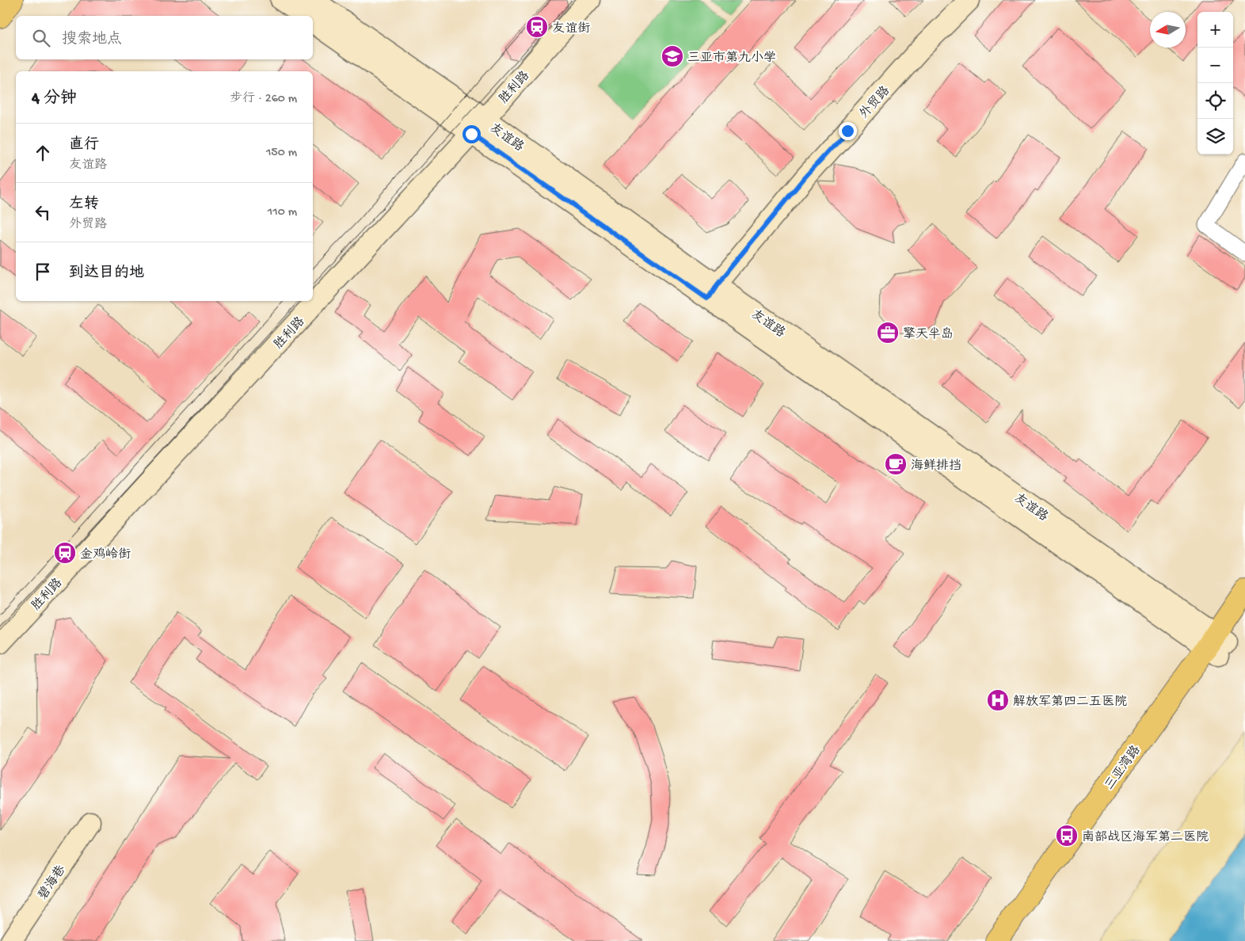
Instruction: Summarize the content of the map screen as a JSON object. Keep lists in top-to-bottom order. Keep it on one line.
{"streets":{"main road":["三亚湾路"],"street":["胜利路","外贸路","友谊路","碧海巷"]},"crossings":[["胜利路","友谊路"],["外贸路","友谊路"],["友谊路","三亚湾路"]],"places":{"station":["友谊街","金鸡岭街"],"school or university":["三亚市第九小学"],"office":["擎天半岛"],"cafe":["海鲜排挡"],"hospital":["解放军第四二五医院"],"bus stop":["南部战区海军第二医院"]},"north":"left","page":{"map_buttons":["+","−"],"search":"搜索地点","heading":["4 分钟","步行 · 260 m"],"list":[["直行","友谊路","150 m"],["左转","外贸路","110 m"],"到达目的地"]}}
